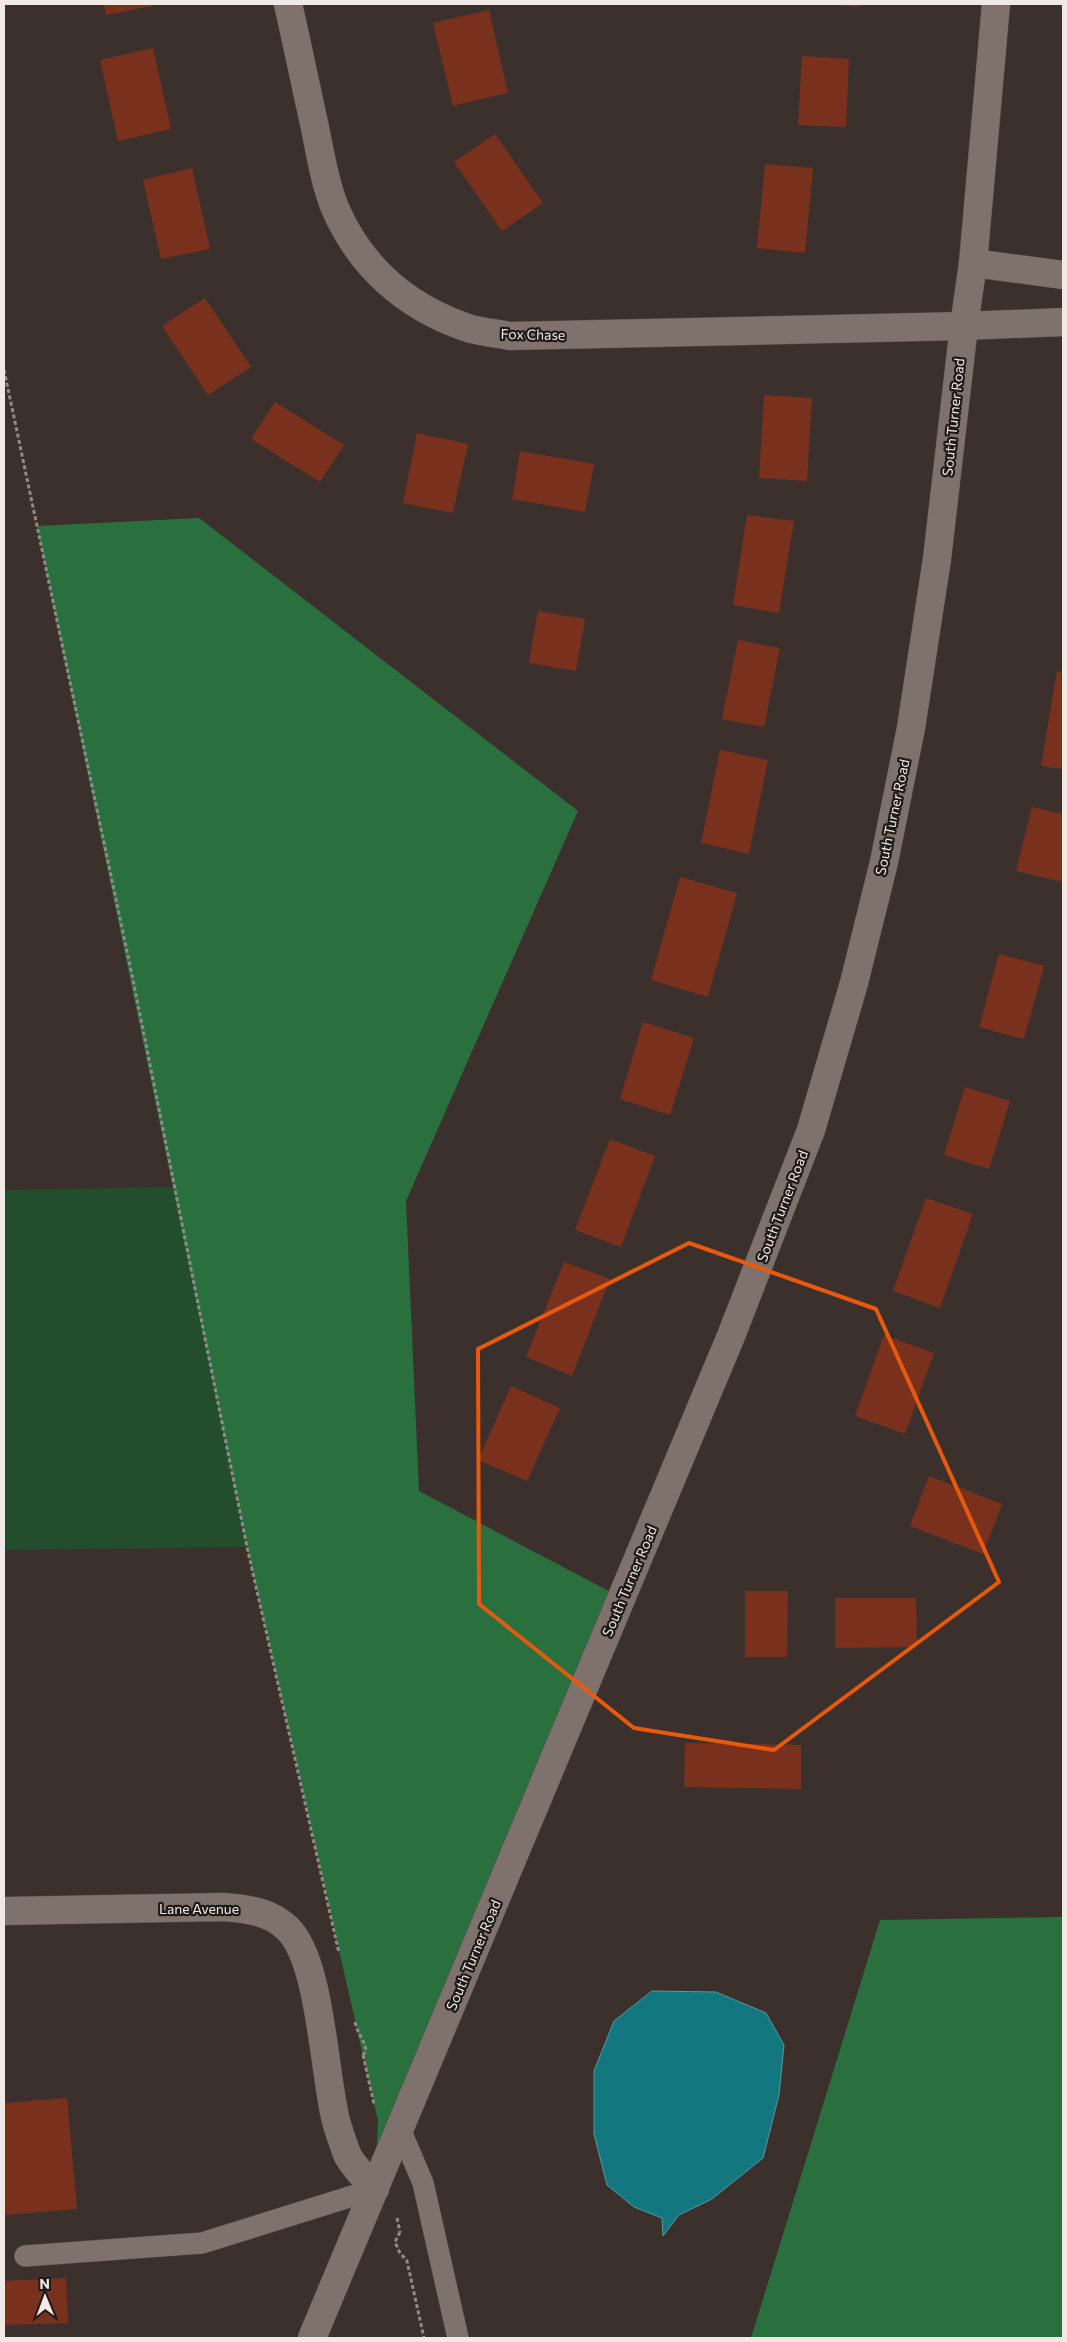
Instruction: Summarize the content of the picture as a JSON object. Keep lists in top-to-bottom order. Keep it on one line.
{"streets":{"street":["Fox Chase","South Turner Road","Lane Avenue"]},"crossings":[["Fox Chase","South Turner Road"],["South Turner Road","Lane Avenue"]],"north":"top"}
